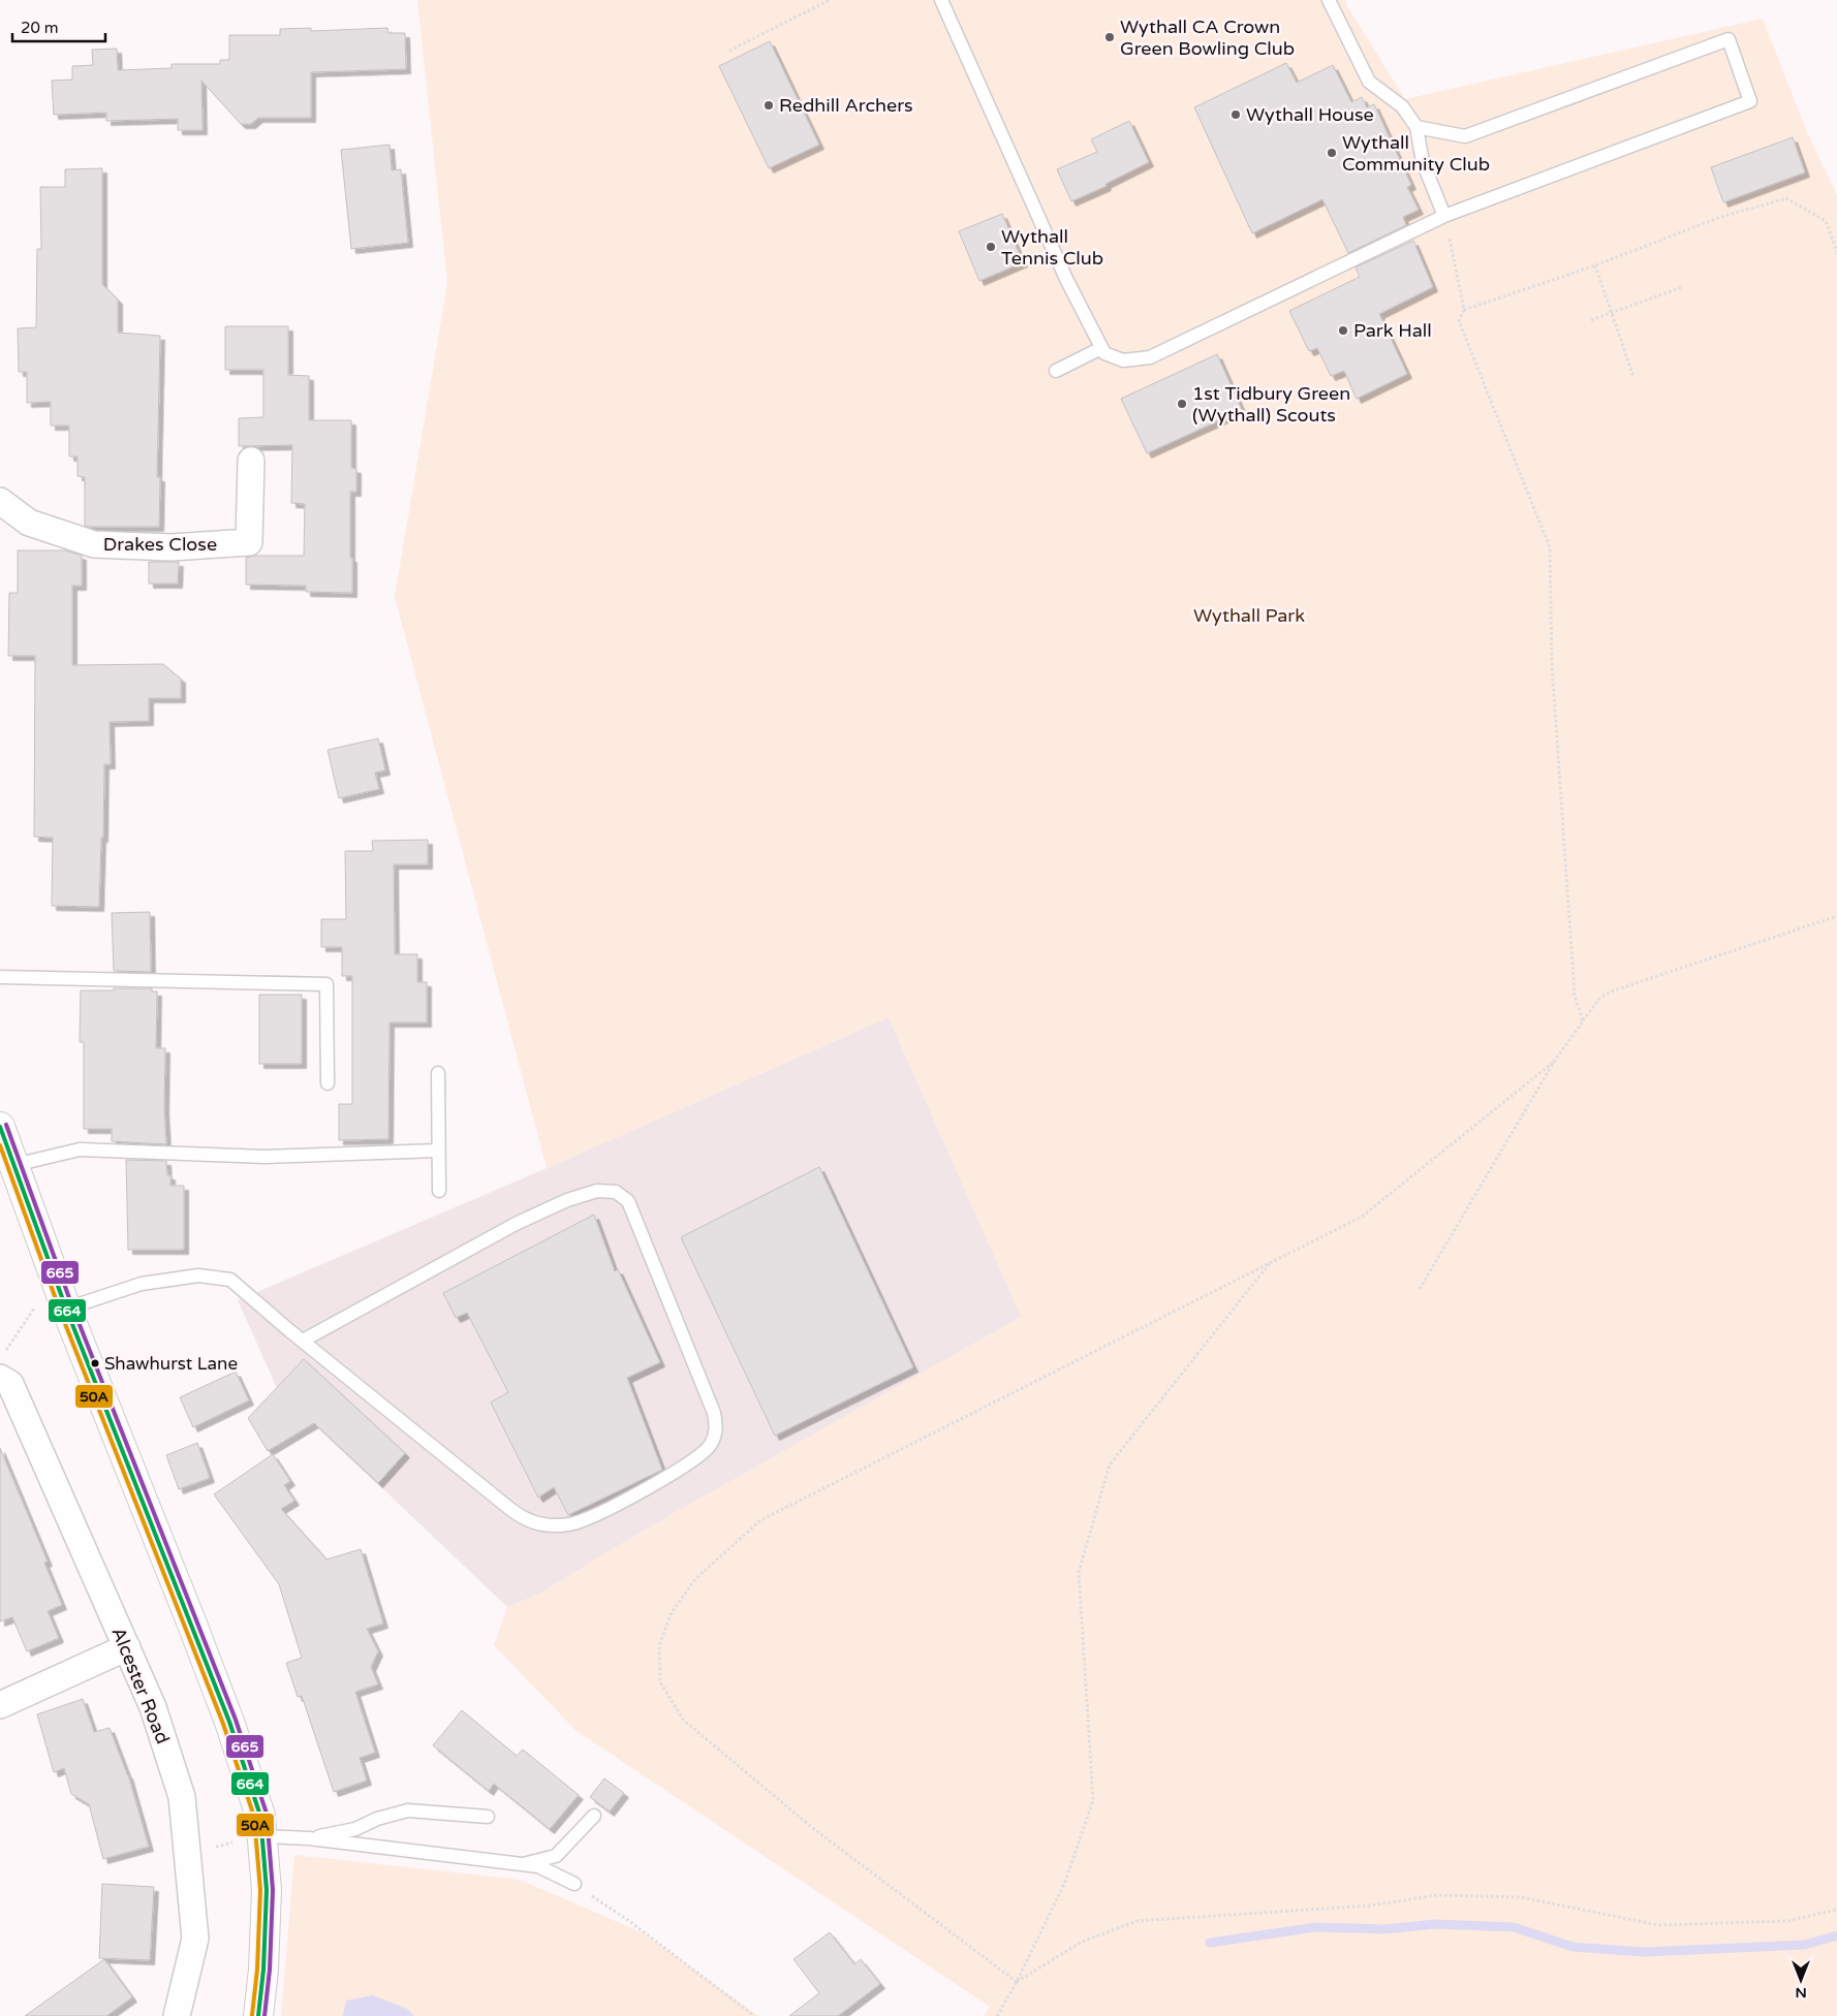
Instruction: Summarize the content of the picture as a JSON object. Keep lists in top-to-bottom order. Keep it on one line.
{"streets":{"street":["Drakes Close","Alcester Road"]},"parks":["Wythall Park"],"places":["Wythall CA Crown Green Bowling Club","Redhill Archers","Wythall House","Wythall Community Club","Wythall Tennis Club","Park Hall","1st Tidbury Green (Wythall) Scouts","Shawhurst Lane"],"lines":["transit line 665","transit line 664","transit line 50A"],"scale_bar":"20 m","north":"bottom"}
